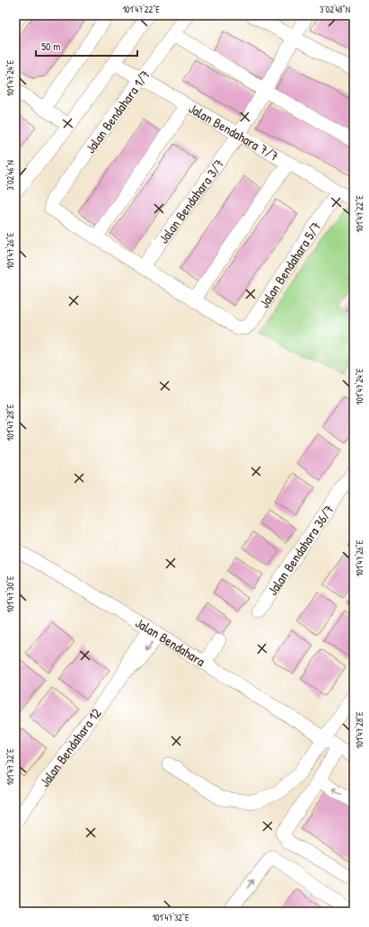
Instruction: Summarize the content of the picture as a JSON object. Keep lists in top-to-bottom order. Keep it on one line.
{"streets":{"street":["Jalan Bendahara 1/7","Jalan Bendahara 7/7","Jalan Bendahara 3/7","Jalan Bendahara 5/7","Jalan Bendahara 36/7","Jalan Bendahara","Jalan Bendahara 12"]},"crossings":[["Jalan Bendahara 1/7","Jalan Bendahara 7/7"],["Jalan Bendahara 7/7","Jalan Bendahara 3/7"],["Jalan Bendahara 7/7","Jalan Bendahara 5/7"],["Jalan Bendahara","Jalan Bendahara 12"]],"scale_bar":"50 m","coordinates":["101°47'22\"E","3°02'48\"N","101°47'24\"E","3°02'46\"N","101°47'26\"E","101°47'28\"E","101°47'30\"E","101°47'32\"E"]}
